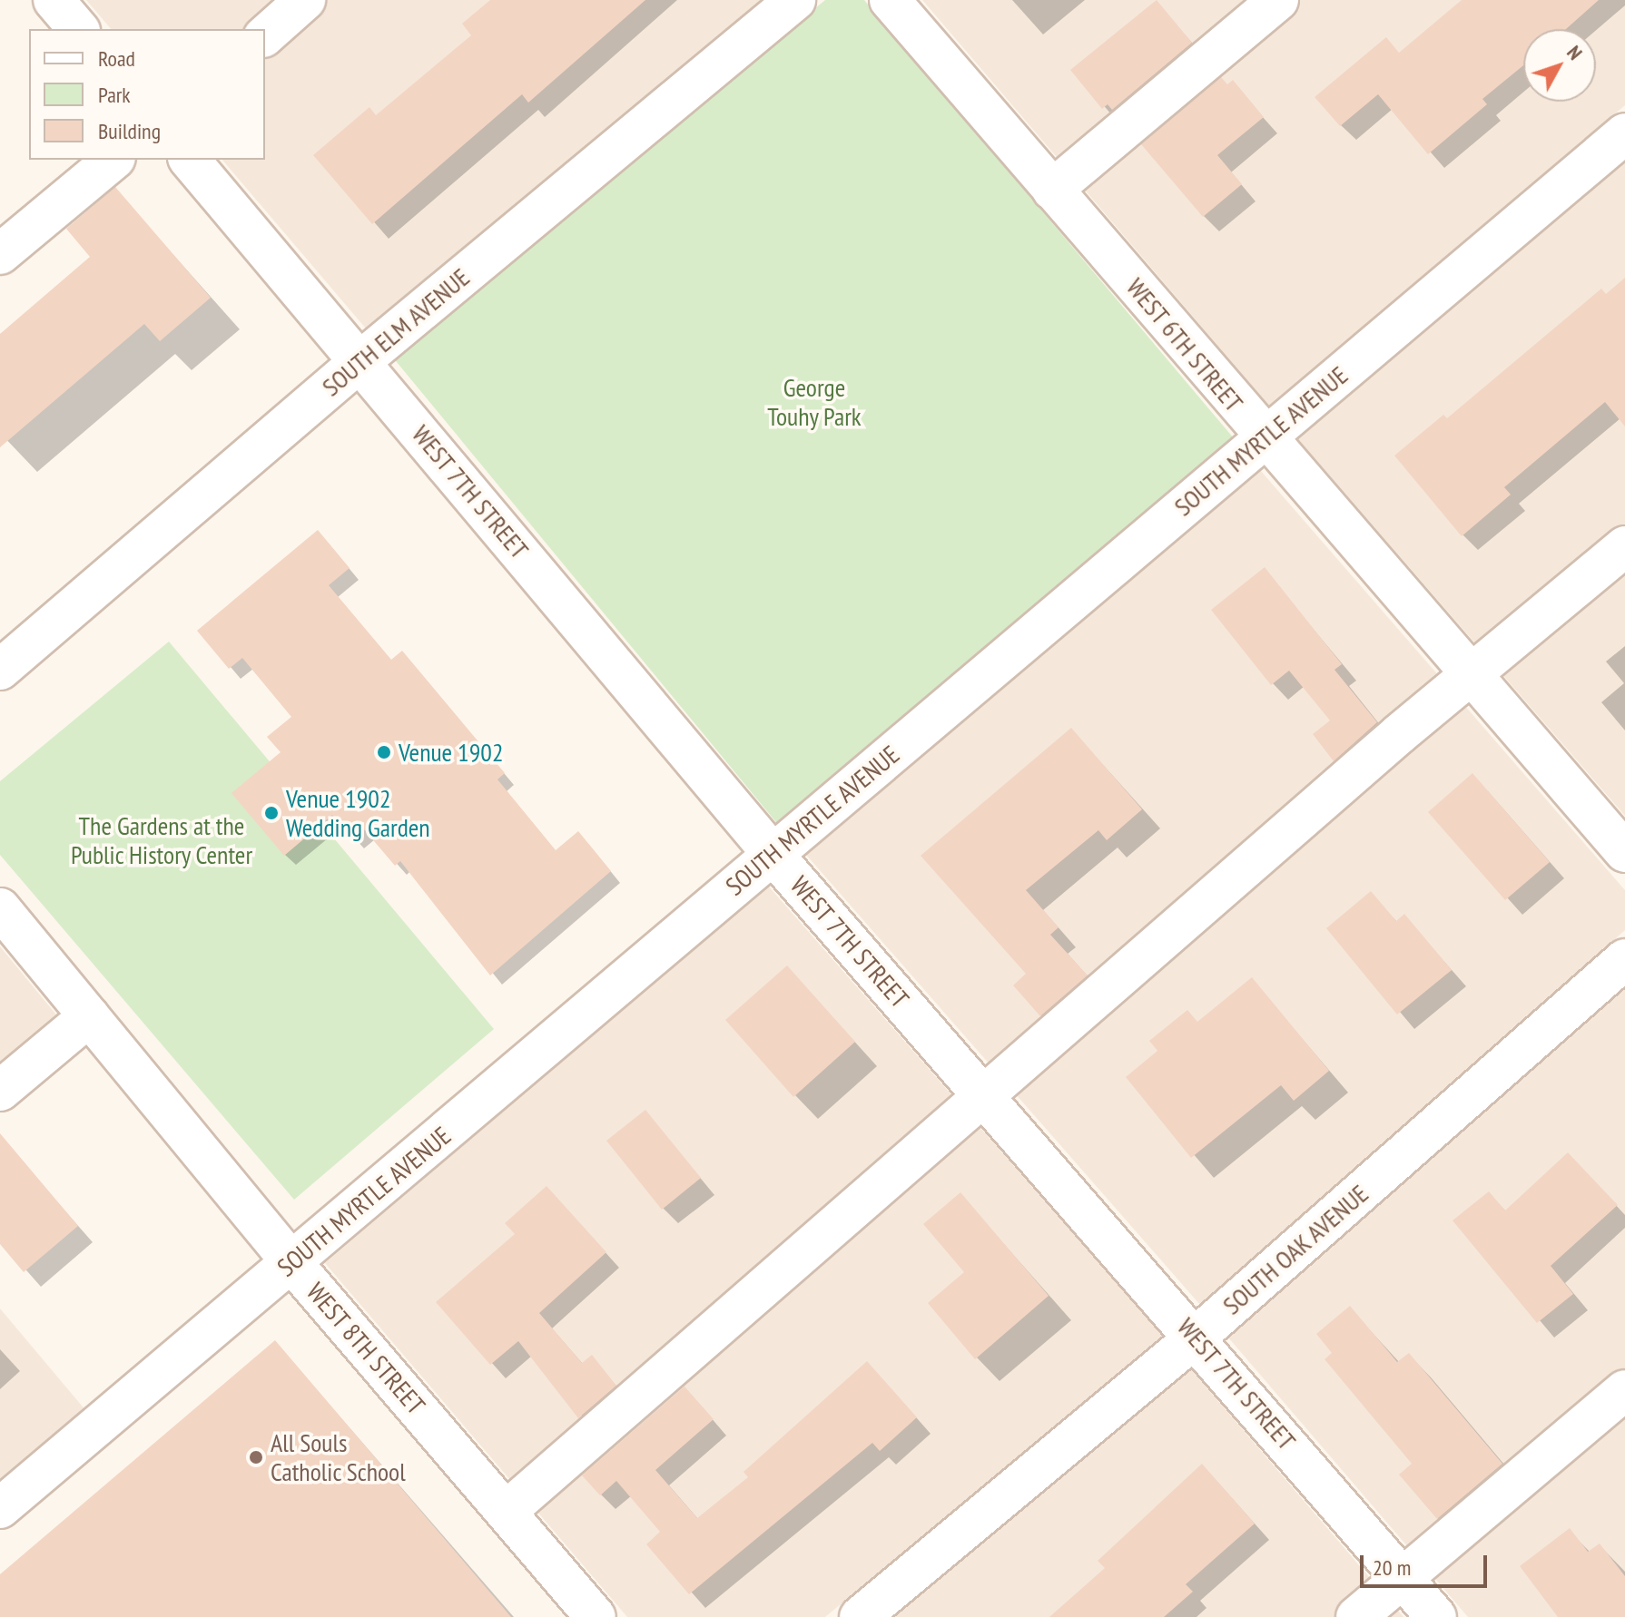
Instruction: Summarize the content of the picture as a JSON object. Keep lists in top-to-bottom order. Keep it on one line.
{"streets":{"street":["SOUTH ELM AVENUE","WEST 6TH STREET","SOUTH MYRTLE AVENUE","WEST 7TH STREET","SOUTH OAK AVENUE","WEST 8TH STREET"]},"crossings":[["SOUTH ELM AVENUE","WEST 7TH STREET"],["WEST 6TH STREET","SOUTH MYRTLE AVENUE"],["SOUTH MYRTLE AVENUE","WEST 7TH STREET"],["SOUTH MYRTLE AVENUE","WEST 8TH STREET"],["WEST 7TH STREET","SOUTH OAK AVENUE"]],"parks":["George Touhy Park","The Gardens at the Public History Center"],"places":["Venue 1902","Venue 1902 Wedding Garden","All Souls Catholic School"],"legend":["Road","Park","Building"],"scale_bar":"20 m","north":"top right"}
